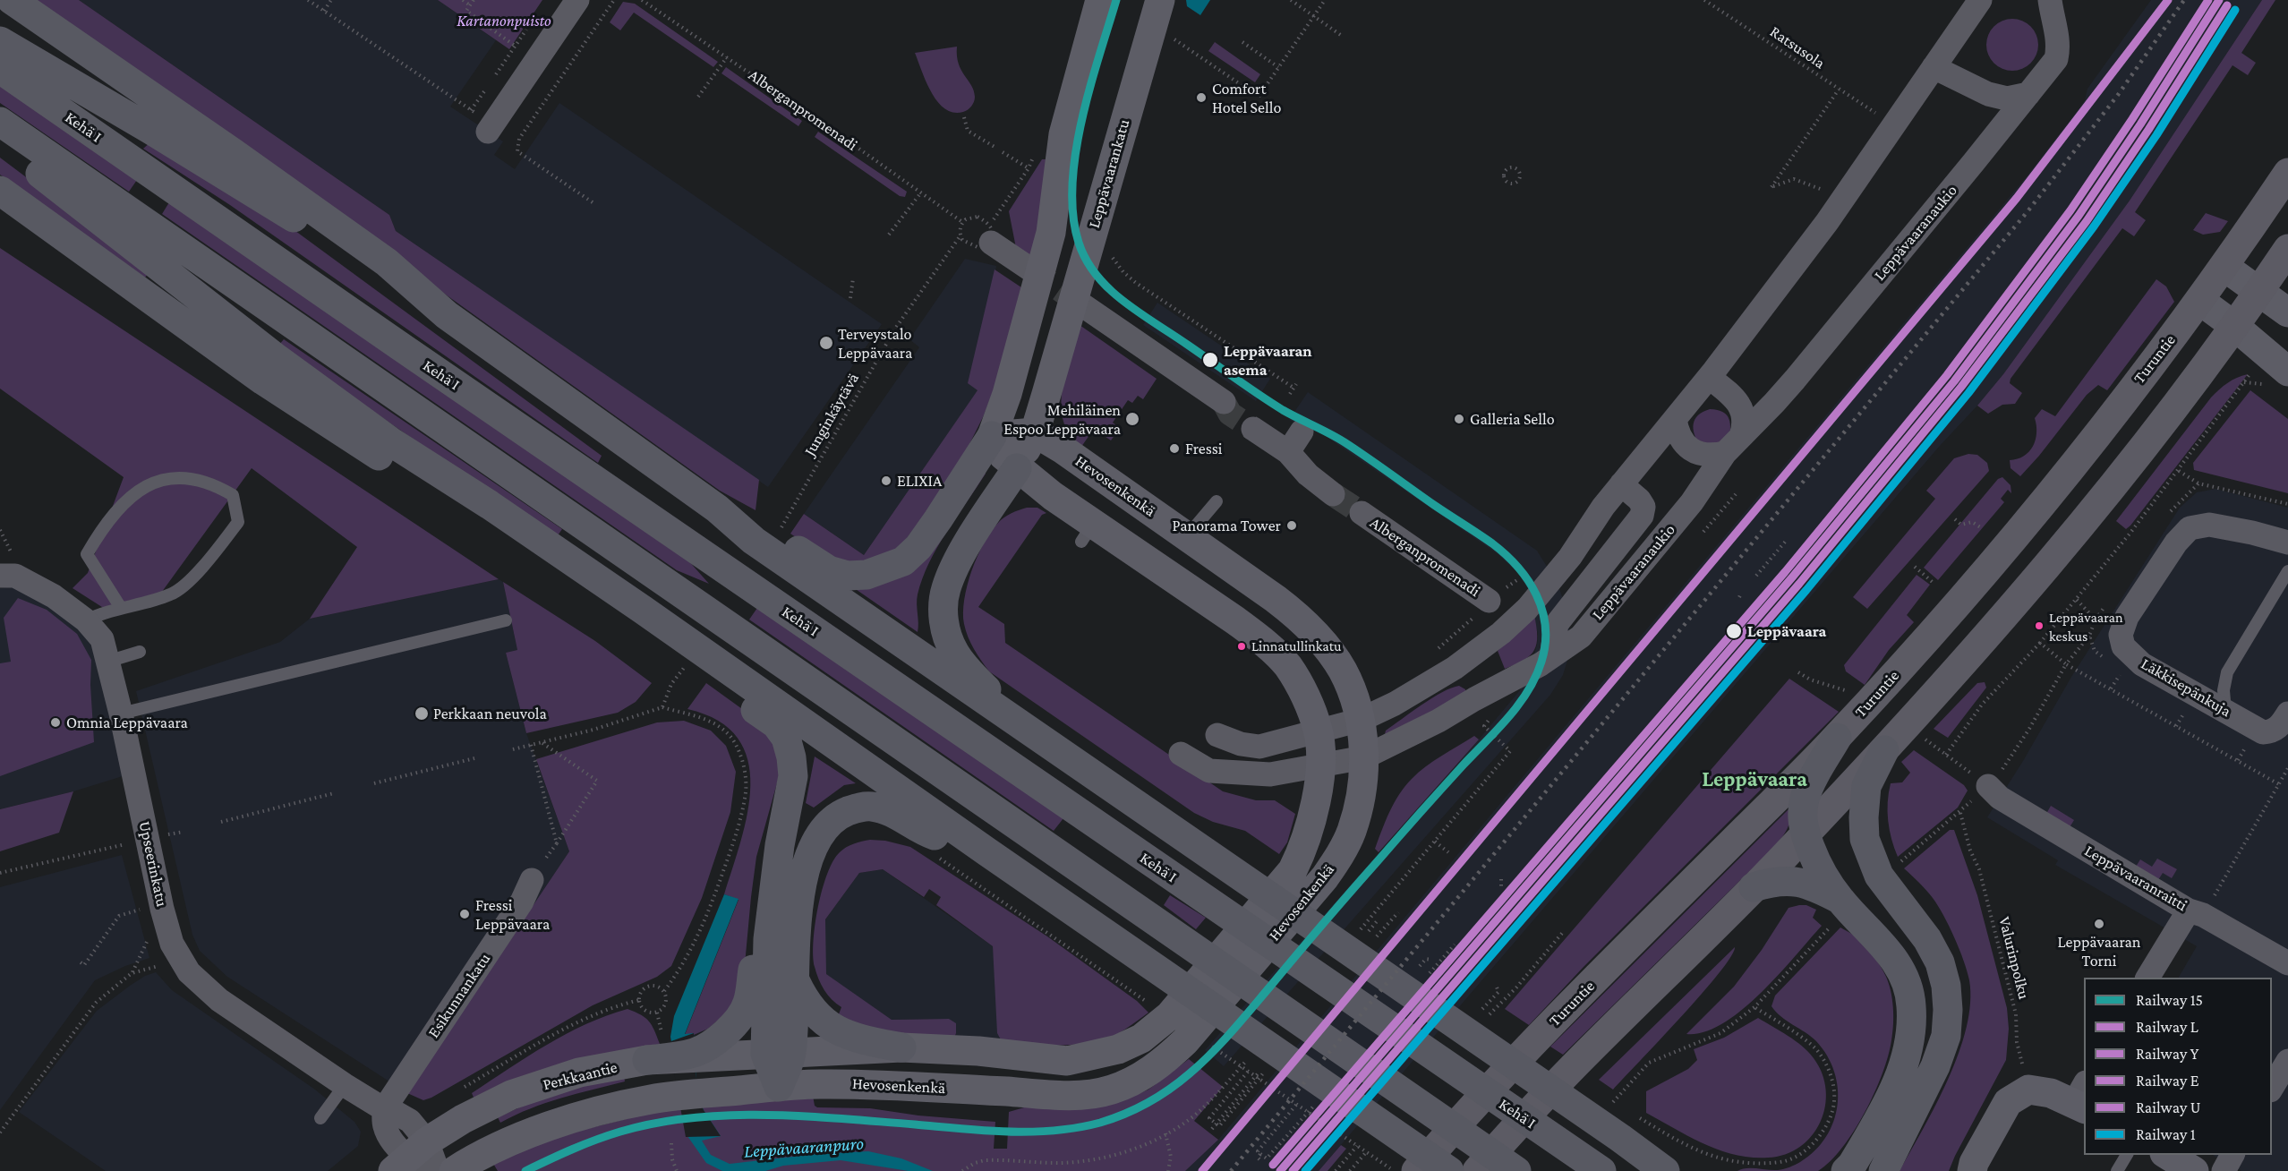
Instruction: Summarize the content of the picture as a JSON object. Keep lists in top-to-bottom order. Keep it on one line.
{"streets":{"highway":["Kehä I"],"main road":["Leppävaarankatu","Turuntie","Hevosenkenkä","Perkkaantie"],"street":["Alberganpromenadi","Leppävaaranaukio","Läkkisepänkuja","Upseerinkatu","Leppävaaranraitti","Esikunnankatu"],"path":["Ratsusola","Junginkäytävä","Valurinpolku"]},"crossings":[["Leppävaarankatu","Hevosenkenkä"],["Leppävaaranaukio","Hevosenkenkä"],["Upseerinkatu","Esikunnankatu"],["Upseerinkatu","Perkkaantie"]],"districts":["Leppävaara"],"water":["Leppävaaranpuro"],"parks":["Kartanonpuisto"],"places":["Comfort Hotel Sello","Terveystalo Leppävaara","Leppävaaran asema","Mehiläinen Espoo Leppävaara","Galleria Sello","Fressi","ELIXIA","Panorama Tower","Leppävaaran keskus","Leppävaara","Linnatullinkatu","Perkkaan neuvola","Omnia Leppävaara","Fressi Leppävaara","Leppävaaran Torni"],"lines":["rail line 15","rail line L","rail line Y","rail line U","rail line E","rail line 1"],"legend":["Railway 15","Railway L","Railway Y","Railway E","Railway U","Railway 1"]}
